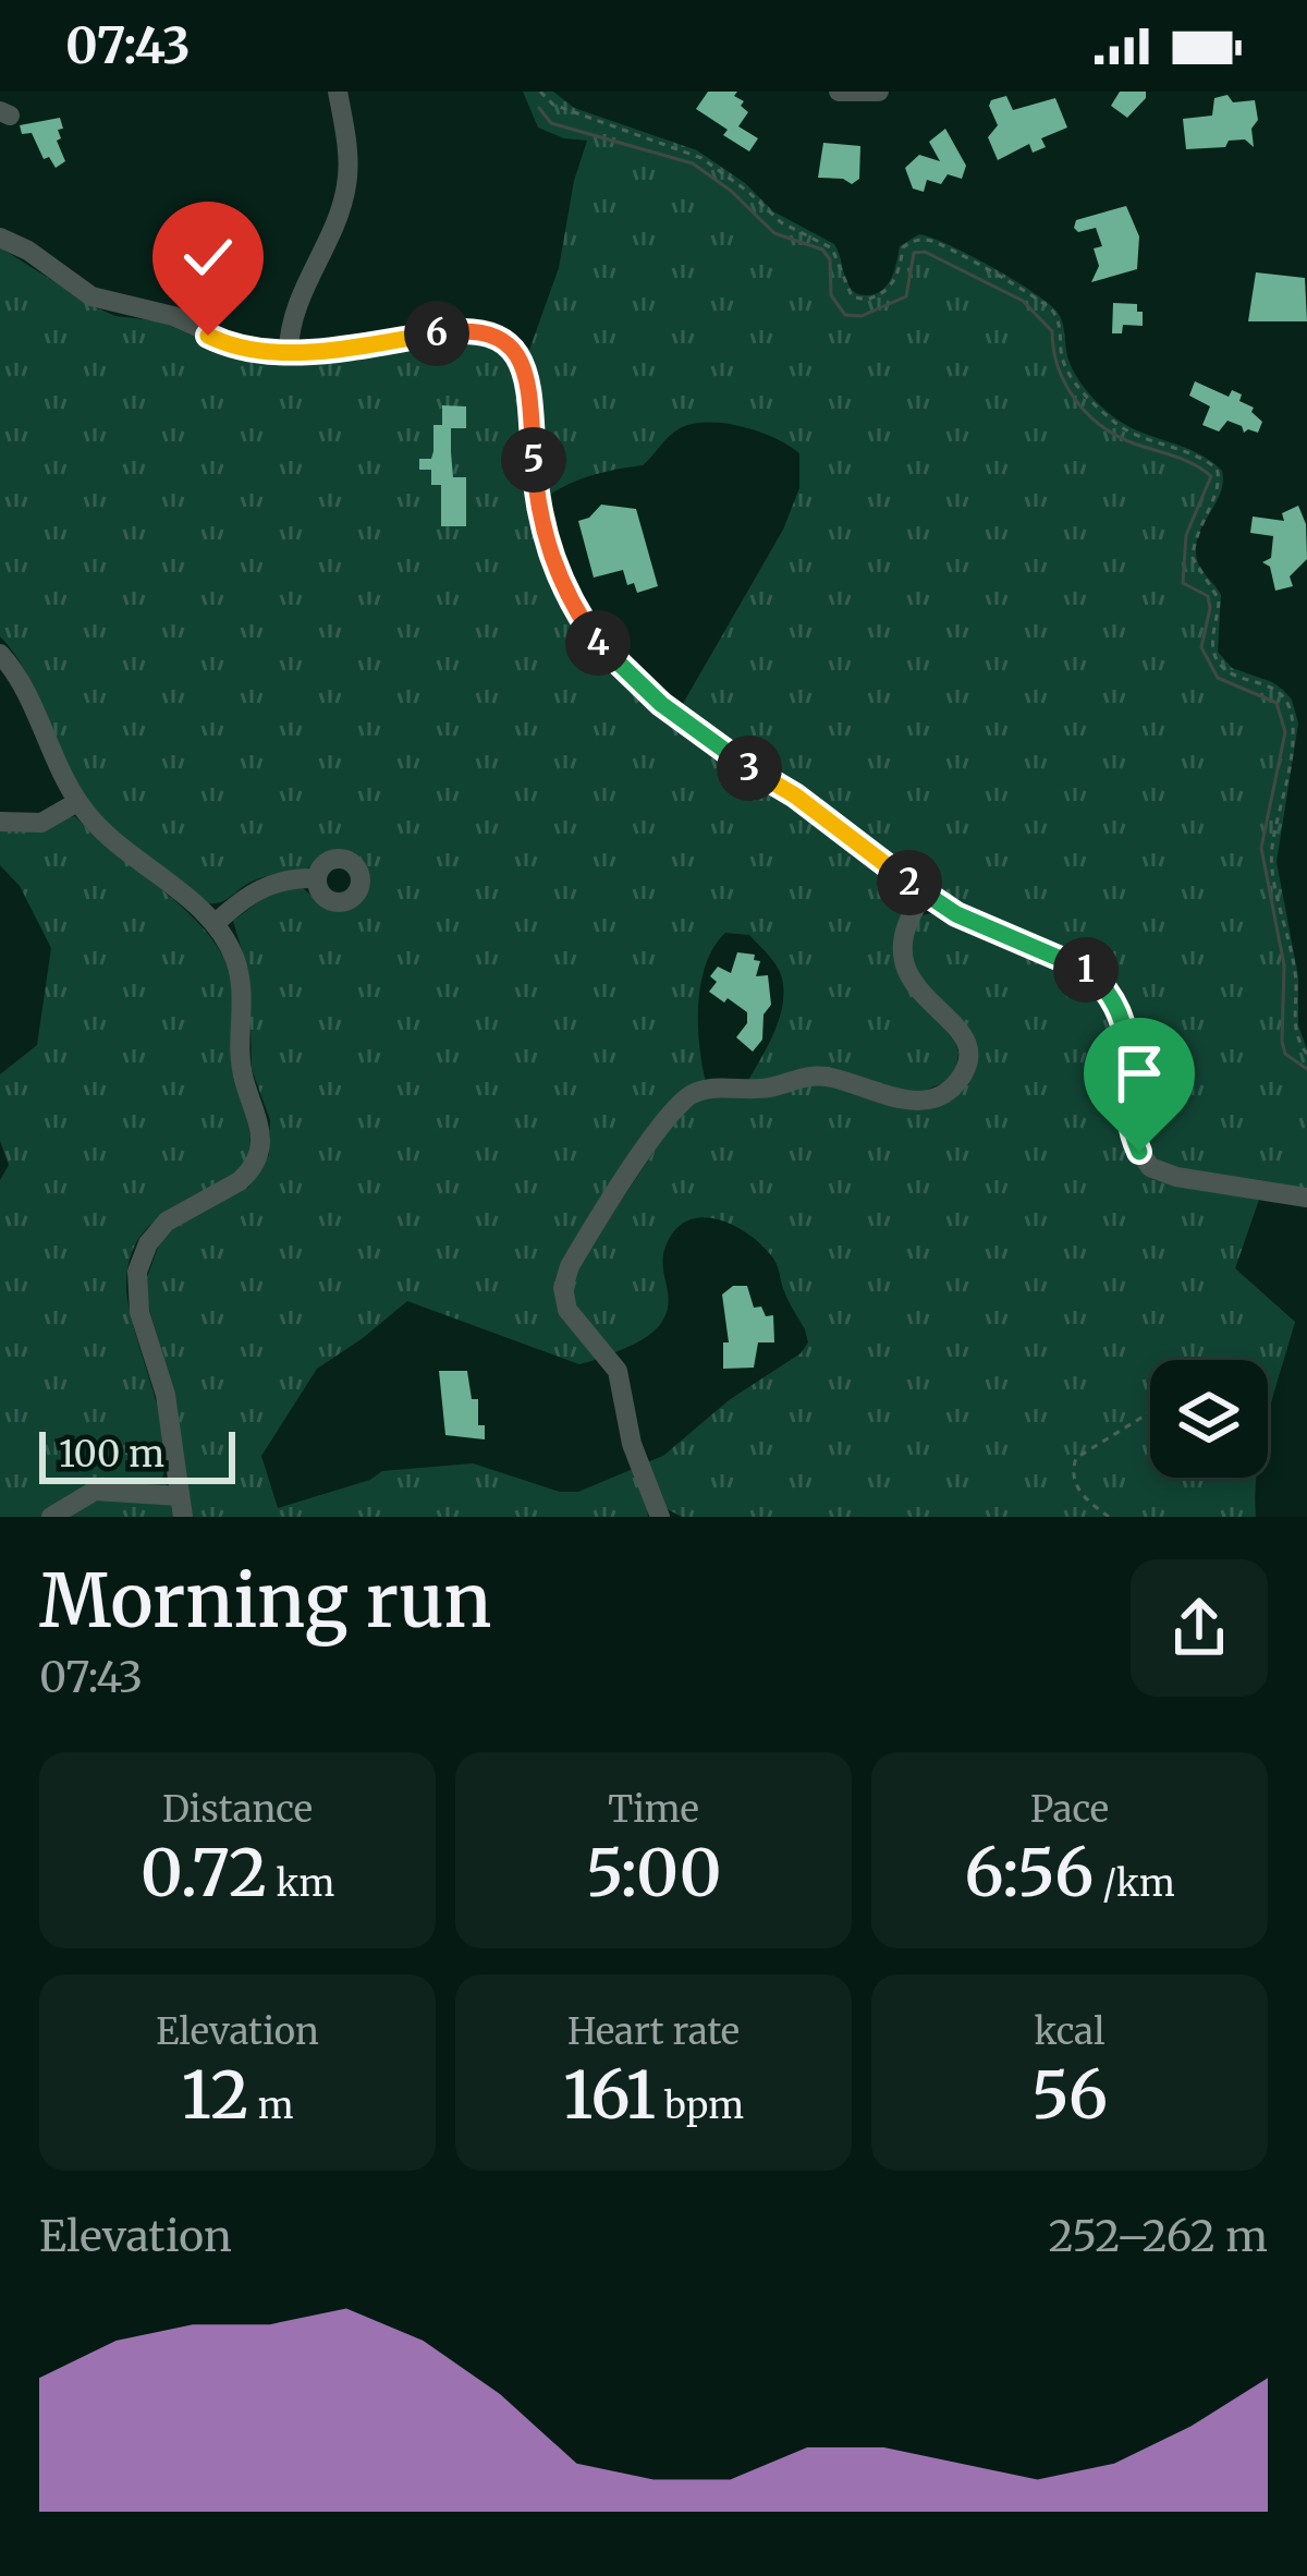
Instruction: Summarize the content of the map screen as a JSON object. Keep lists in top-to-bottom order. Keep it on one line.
{"scale_bar":"100 m","page":{"status":"07:43","pins":["6","5","4","3","2","1"],"scale":"100 m","heading":["Morning run","07:43"],"stats":[["Distance","0.72 km"],["Time","5:00"],["Pace","6:56 /km"],["Elevation","12 m"],["Heart rate","161 bpm"],["kcal","56"]],"chart":["Elevation","252–262 m"]}}
